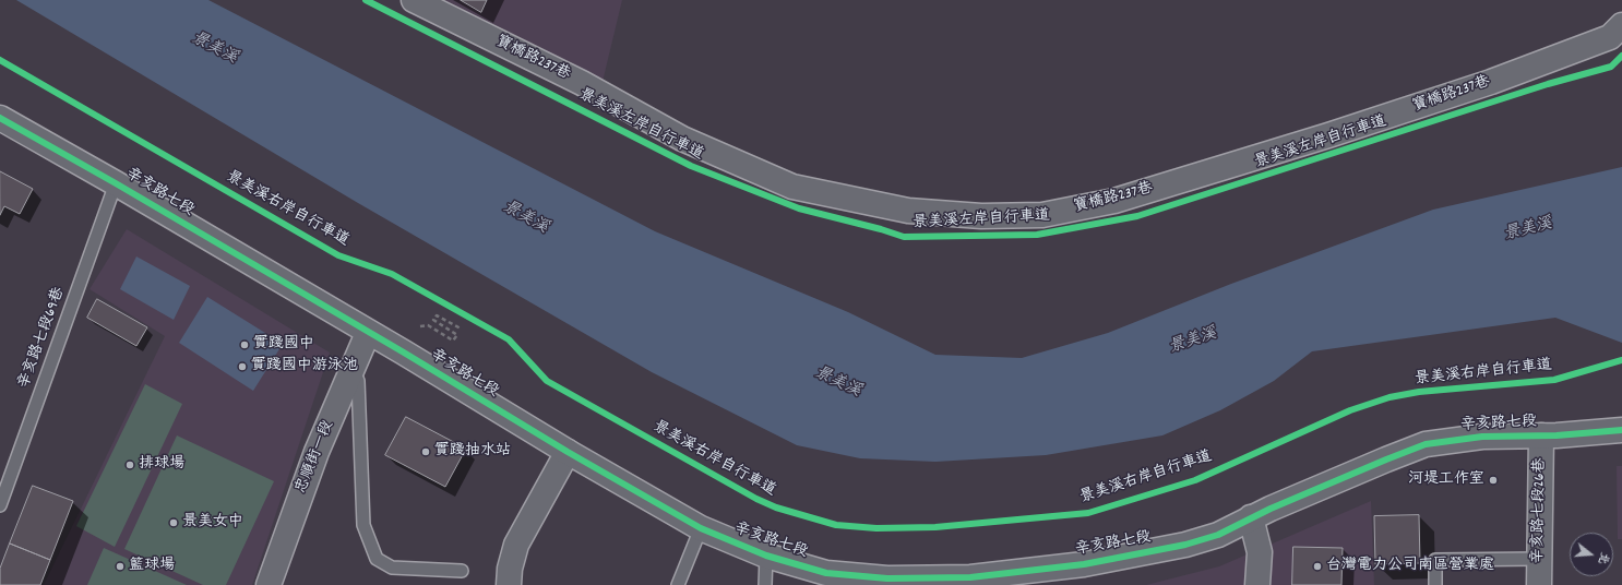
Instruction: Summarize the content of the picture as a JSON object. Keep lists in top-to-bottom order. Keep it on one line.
{"streets":{"street":["寶橋路237巷","辛亥路七段","忠順街一段","辛亥路七段26巷"],"lane":["辛亥路七段69巷"],"cycle path":["景美溪左岸自行車道","景美溪右岸自行車道"]},"crossings":[["辛亥路七段","辛亥路七段69巷"],["辛亥路七段","忠順街一段"],["辛亥路七段","辛亥路七段26巷"]],"water":["景美溪"],"places":["實踐國中","實踐國中游泳池","實踐抽水站","排球場","河堤工作室","景美女中","籃球場","台灣電力公司南區營業處"],"north":"right"}
